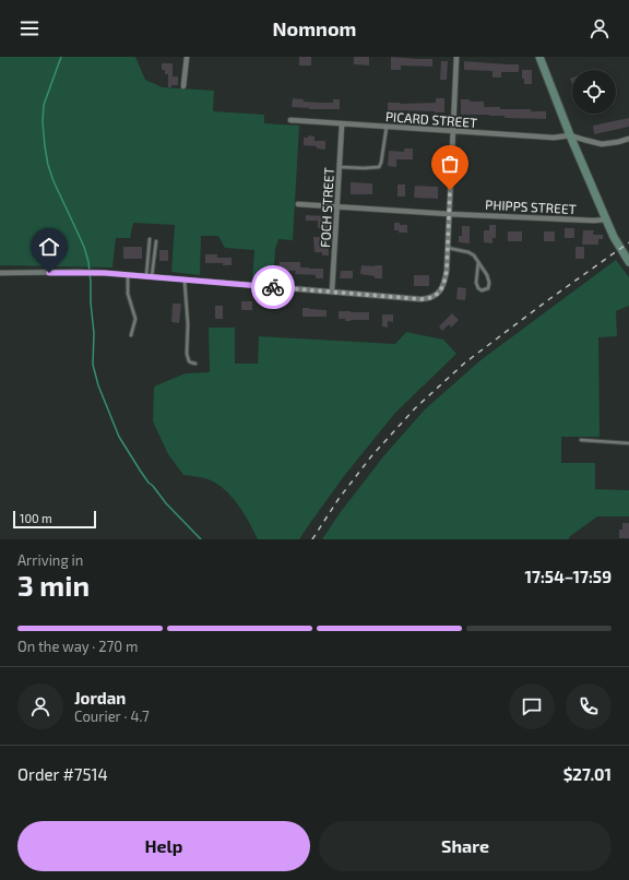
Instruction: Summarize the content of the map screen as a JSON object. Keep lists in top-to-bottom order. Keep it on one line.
{"streets":{"street":["PICARD STREET","PHIPPS STREET","FOCH STREET"]},"crossings":[["PICARD STREET","FOCH STREET"],["PHIPPS STREET","FOCH STREET"]],"scale_bar":"100 m","page":{"header":"Nomnom","scale":"100 m","heading":["3 min","Arriving in","17:54–17:59"],"panel":["Jordan","Courier · 4.7","Order #7514","$27.01"],"bar":"On the way · 270 m","buttons":["Help","Share"]}}
